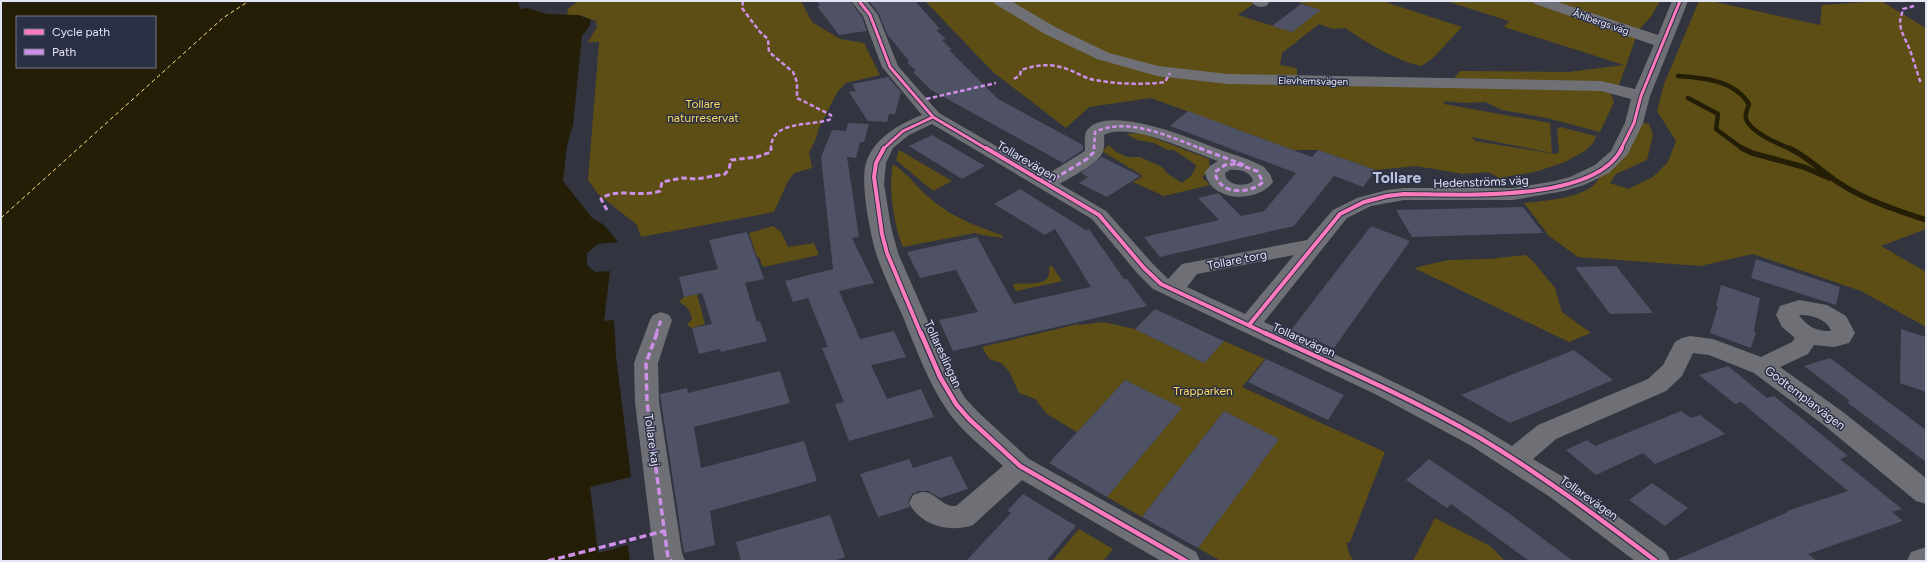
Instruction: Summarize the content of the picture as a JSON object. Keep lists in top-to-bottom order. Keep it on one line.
{"streets":{"street":["Åhlbergs väg","Elevhemsvägen","Tollarevägen","Hedenströms väg","Tollare torg","Tollareslingan","Godtemplarvägen","Tollare kaj"]},"crossings":[["Åhlbergs väg","Hedenströms väg"],["Elevhemsvägen","Hedenströms väg"],["Tollarevägen","Hedenströms väg"],["Tollarevägen","Tollare torg"],["Tollarevägen","Tollareslingan"],["Tollarevägen","Godtemplarvägen"],["Hedenströms väg","Tollare torg"]],"districts":["Tollare"],"parks":["Tollare naturreservat","Trapparken"],"legend":["Cycle path","Path"]}
